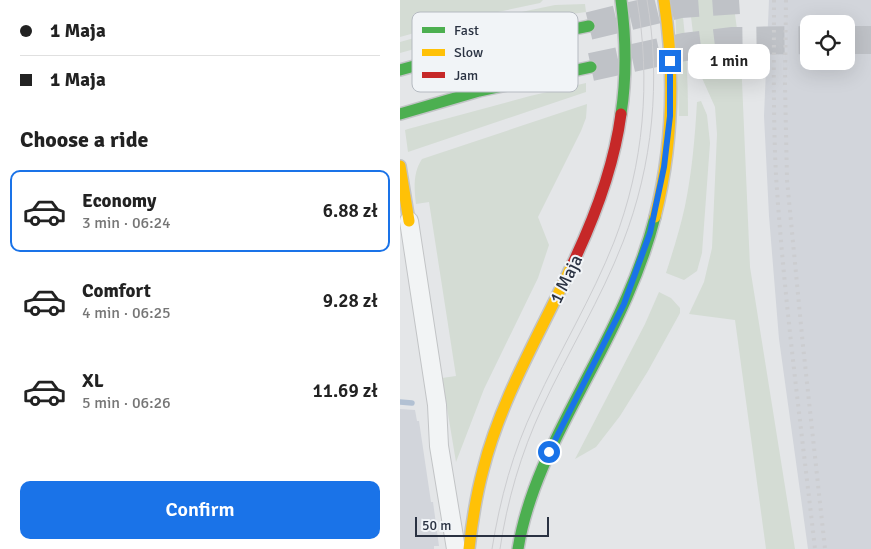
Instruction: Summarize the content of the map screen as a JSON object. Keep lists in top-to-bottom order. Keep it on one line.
{"streets":{"main road":["1 Maja"]},"legend":["Fast","Slow","Jam"],"scale_bar":"50 m","page":{"banner":["1 Maja","1 Maja"],"bubble":"1 min","heading":"Choose a ride","list":[{"name":"Economy","note":"3 min · 06:24","value":"6.88 zł"},{"name":"Comfort","note":"4 min · 06:25","value":"9.28 zł"},{"name":"XL","note":"5 min · 06:26","value":"11.69 zł"}],"buttons":"Confirm","scale":"50 m"}}
